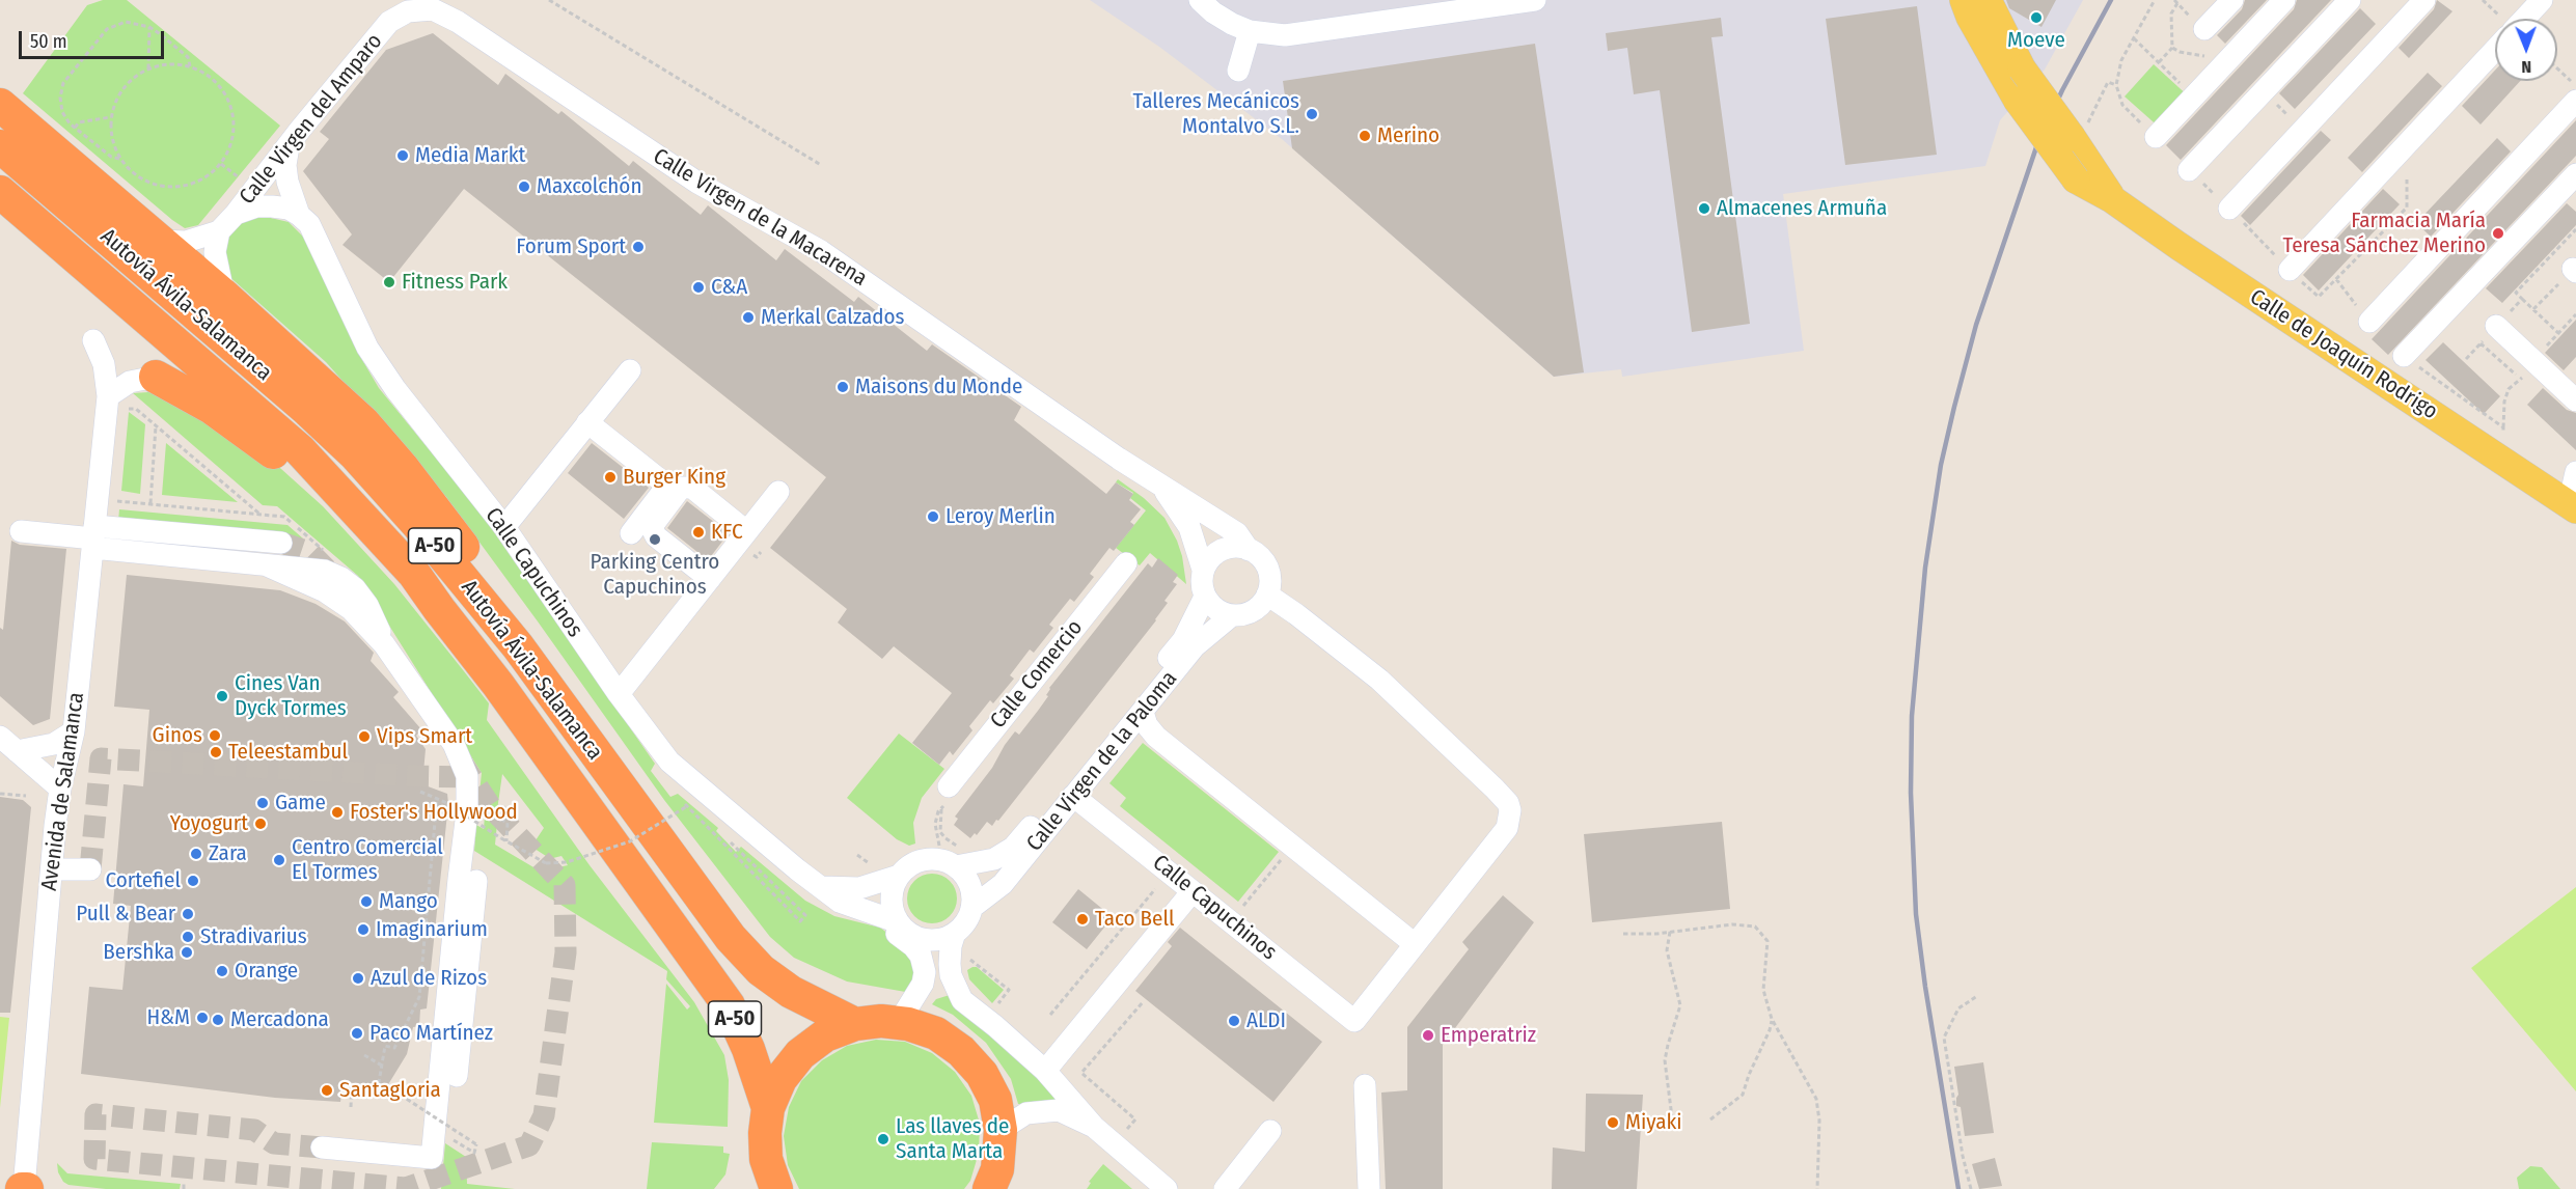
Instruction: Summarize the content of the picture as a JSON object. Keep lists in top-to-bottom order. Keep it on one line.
{"streets":{"highway":["Autovía Ávila-Salamanca","A-50"],"main road":["Calle de Joaquín Rodrigo"],"street":["Calle Virgen del Amparo","Calle Virgen de la Macarena","Calle Capuchinos","Calle Comercio","Calle Virgen de la Paloma","Avenida de Salamanca"]},"crossings":[["Calle Virgen del Amparo","Calle Virgen de la Macarena"],["Calle Virgen del Amparo","Calle Capuchinos"],["Calle Virgen de la Macarena","Calle Virgen de la Paloma"],["Calle Capuchinos","Calle Virgen de la Paloma"]],"places":["Moeve","Talleres Mecánicos Montalvo S.L.","Merino","Media Markt","Maxcolchón","Almacenes Armuña","Farmacia María Teresa Sánchez Merino","Forum Sport","Fitness Park","C&A","Merkal Calzados","Maisons du Monde","Burger King","Leroy Merlin","KFC","Parking Centro Capuchinos","Cines Van Dyck Tormes","Ginos","Vips Smart","Teleestambul","Game","Foster's Hollywood","Yoyogurt","Zara","Centro Comercial El Tormes","Cortefiel","Mango","Pull & Bear","Taco Bell","Imaginarium","Stradivarius","Bershka","Orange","Azul de Rizos","H&M","Mercadona","ALDI","Paco Martínez","Emperatriz","Santagloria","Miyaki","Las llaves de Santa Marta"],"scale_bar":"50 m","north":"bottom"}
